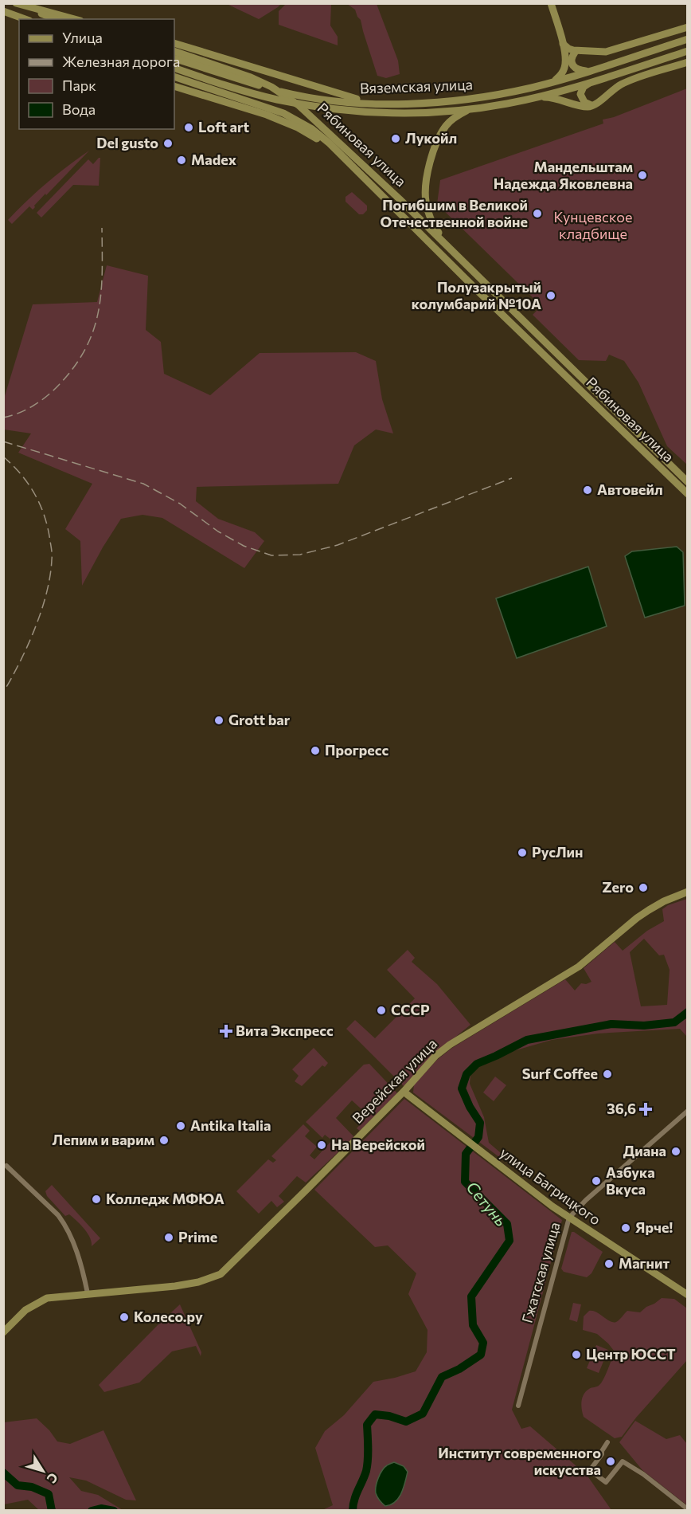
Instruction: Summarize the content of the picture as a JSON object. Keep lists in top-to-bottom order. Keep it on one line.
{"streets":{"main road":["Вяземская улица","Рябиновая улица","Верейская улица","улица Багрицкого"],"street":["Гжатская улица"]},"crossings":[["Вяземская улица","Рябиновая улица"],["Верейская улица","улица Багрицкого"],["улица Багрицкого","Гжатская улица"]],"water":["Сетунь"],"parks":["Кунцевское кладбище"],"places":{"other":["Loft art","Лукойл","Del gusto","Madex","Мандельштам Надежда Яковлевна","Погибшим в Великой Отечественной войне","Полузакрытый колумбарий №10А","Автовейл","Grott bar","Прогресс","РусЛин","Zero","СССР","Surf Coffee","Antika Italia","Лепим и варим","На Верейской","Диана","Азбука Вкуса","Колледж МФЮА","Ярче!","Prime","Магнит","Колесо.ру","Центр ЮССТ","Институт современного искусства"],"health":["Вита Экспресс","36,6"]},"legend":["Улица","Железная дорога","Парк","Вода"],"north":"bottom right"}
